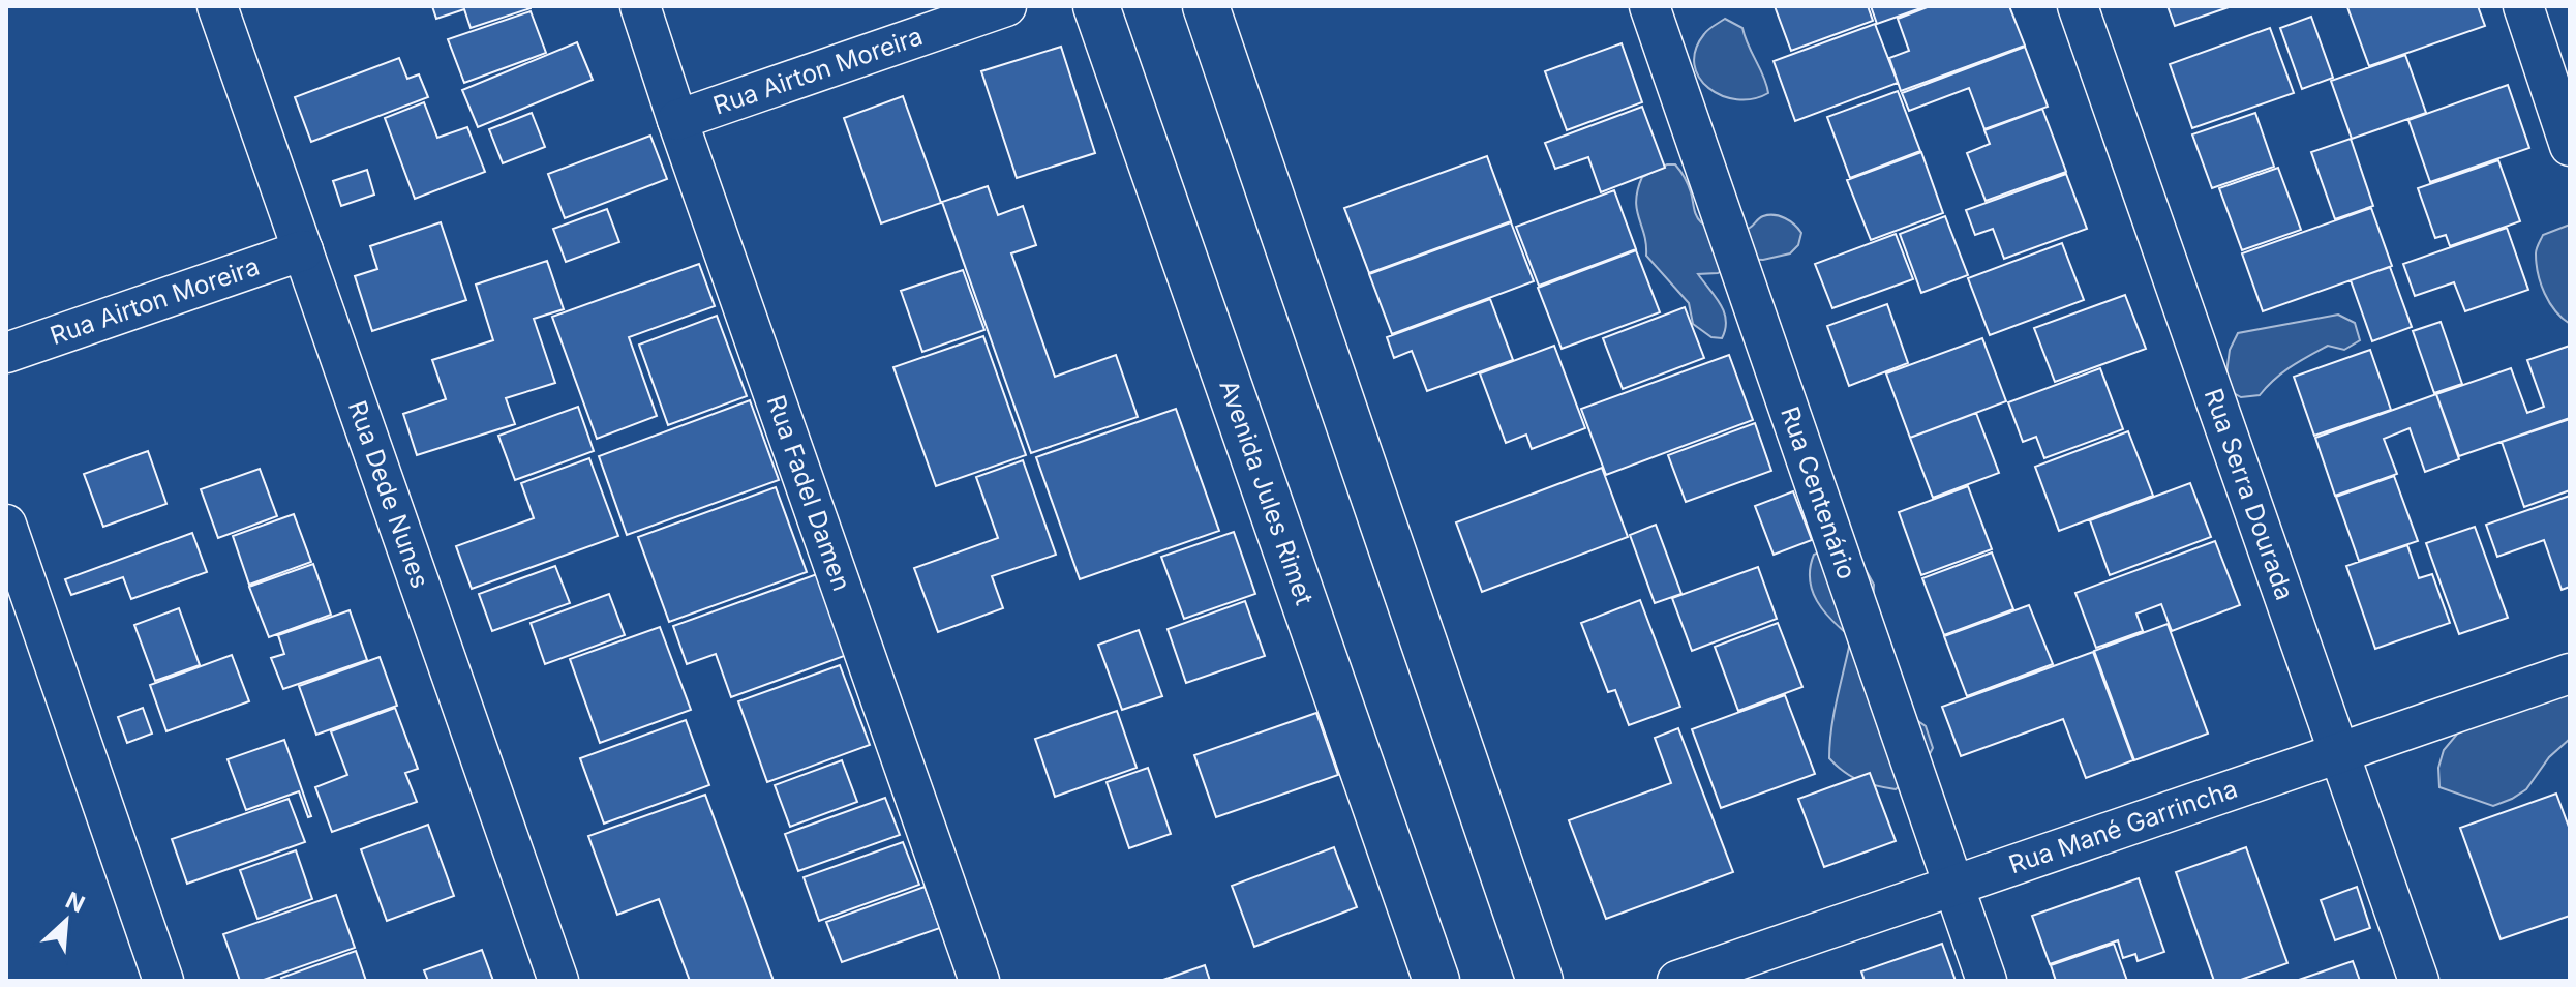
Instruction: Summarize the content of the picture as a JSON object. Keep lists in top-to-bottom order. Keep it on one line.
{"streets":{"main road":["Avenida Jules Rimet"],"street":["Rua Airton Moreira","Rua Dede Nunes","Rua Fadel Damen","Rua Centenário","Rua Serra Dourada","Rua Mané Garrincha"]},"crossings":[["Rua Airton Moreira","Rua Dede Nunes"],["Rua Airton Moreira","Rua Fadel Damen"],["Rua Centenário","Rua Mané Garrincha"],["Rua Serra Dourada","Rua Mané Garrincha"]],"north":"top right"}
